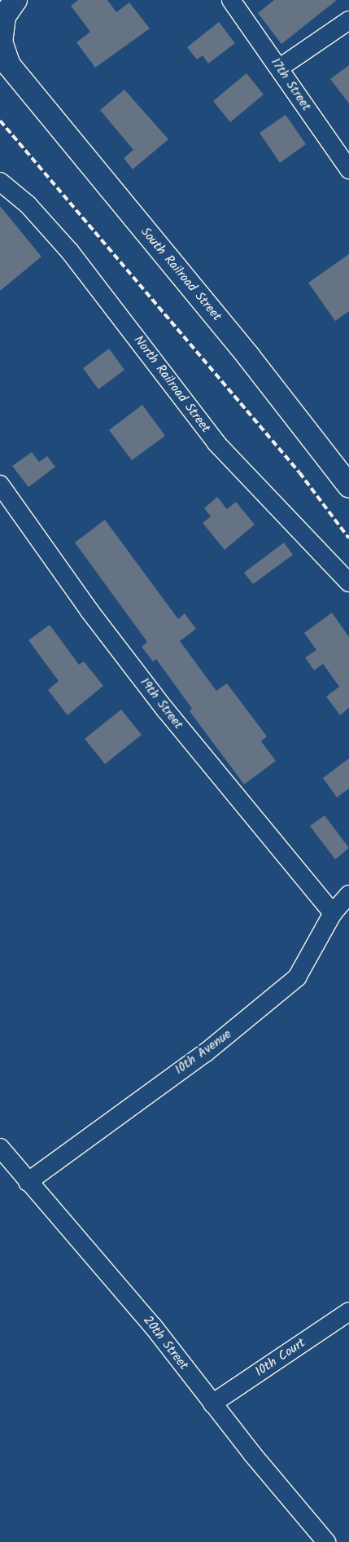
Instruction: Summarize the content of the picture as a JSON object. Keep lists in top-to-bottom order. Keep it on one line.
{"streets":{"street":["17th Street","South Railroad Street","North Railroad Street","19th Street","10th Avenue","20th Street","10th Court"]},"crossings":[["19th Street","10th Avenue"],["10th Avenue","20th Street"],["20th Street","10th Court"]]}
